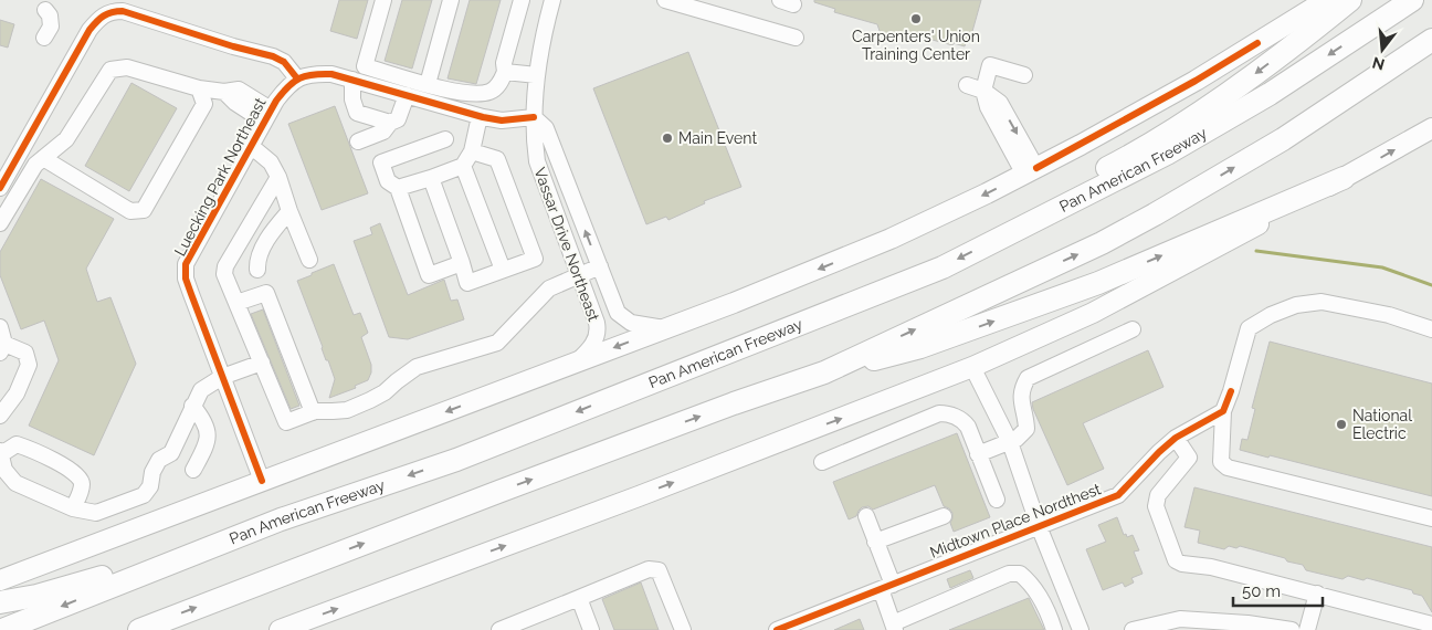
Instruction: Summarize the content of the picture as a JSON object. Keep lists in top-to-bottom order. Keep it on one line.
{"streets":{"highway":["Pan American Freeway"],"street":["Luecking Park Northeast","Vassar Drive Northeast","Midtown Place Nordthest"]},"places":["Carpenters' Union Training Center","Main Event","National Electric"],"scale_bar":"50 m","north":"bottom"}
